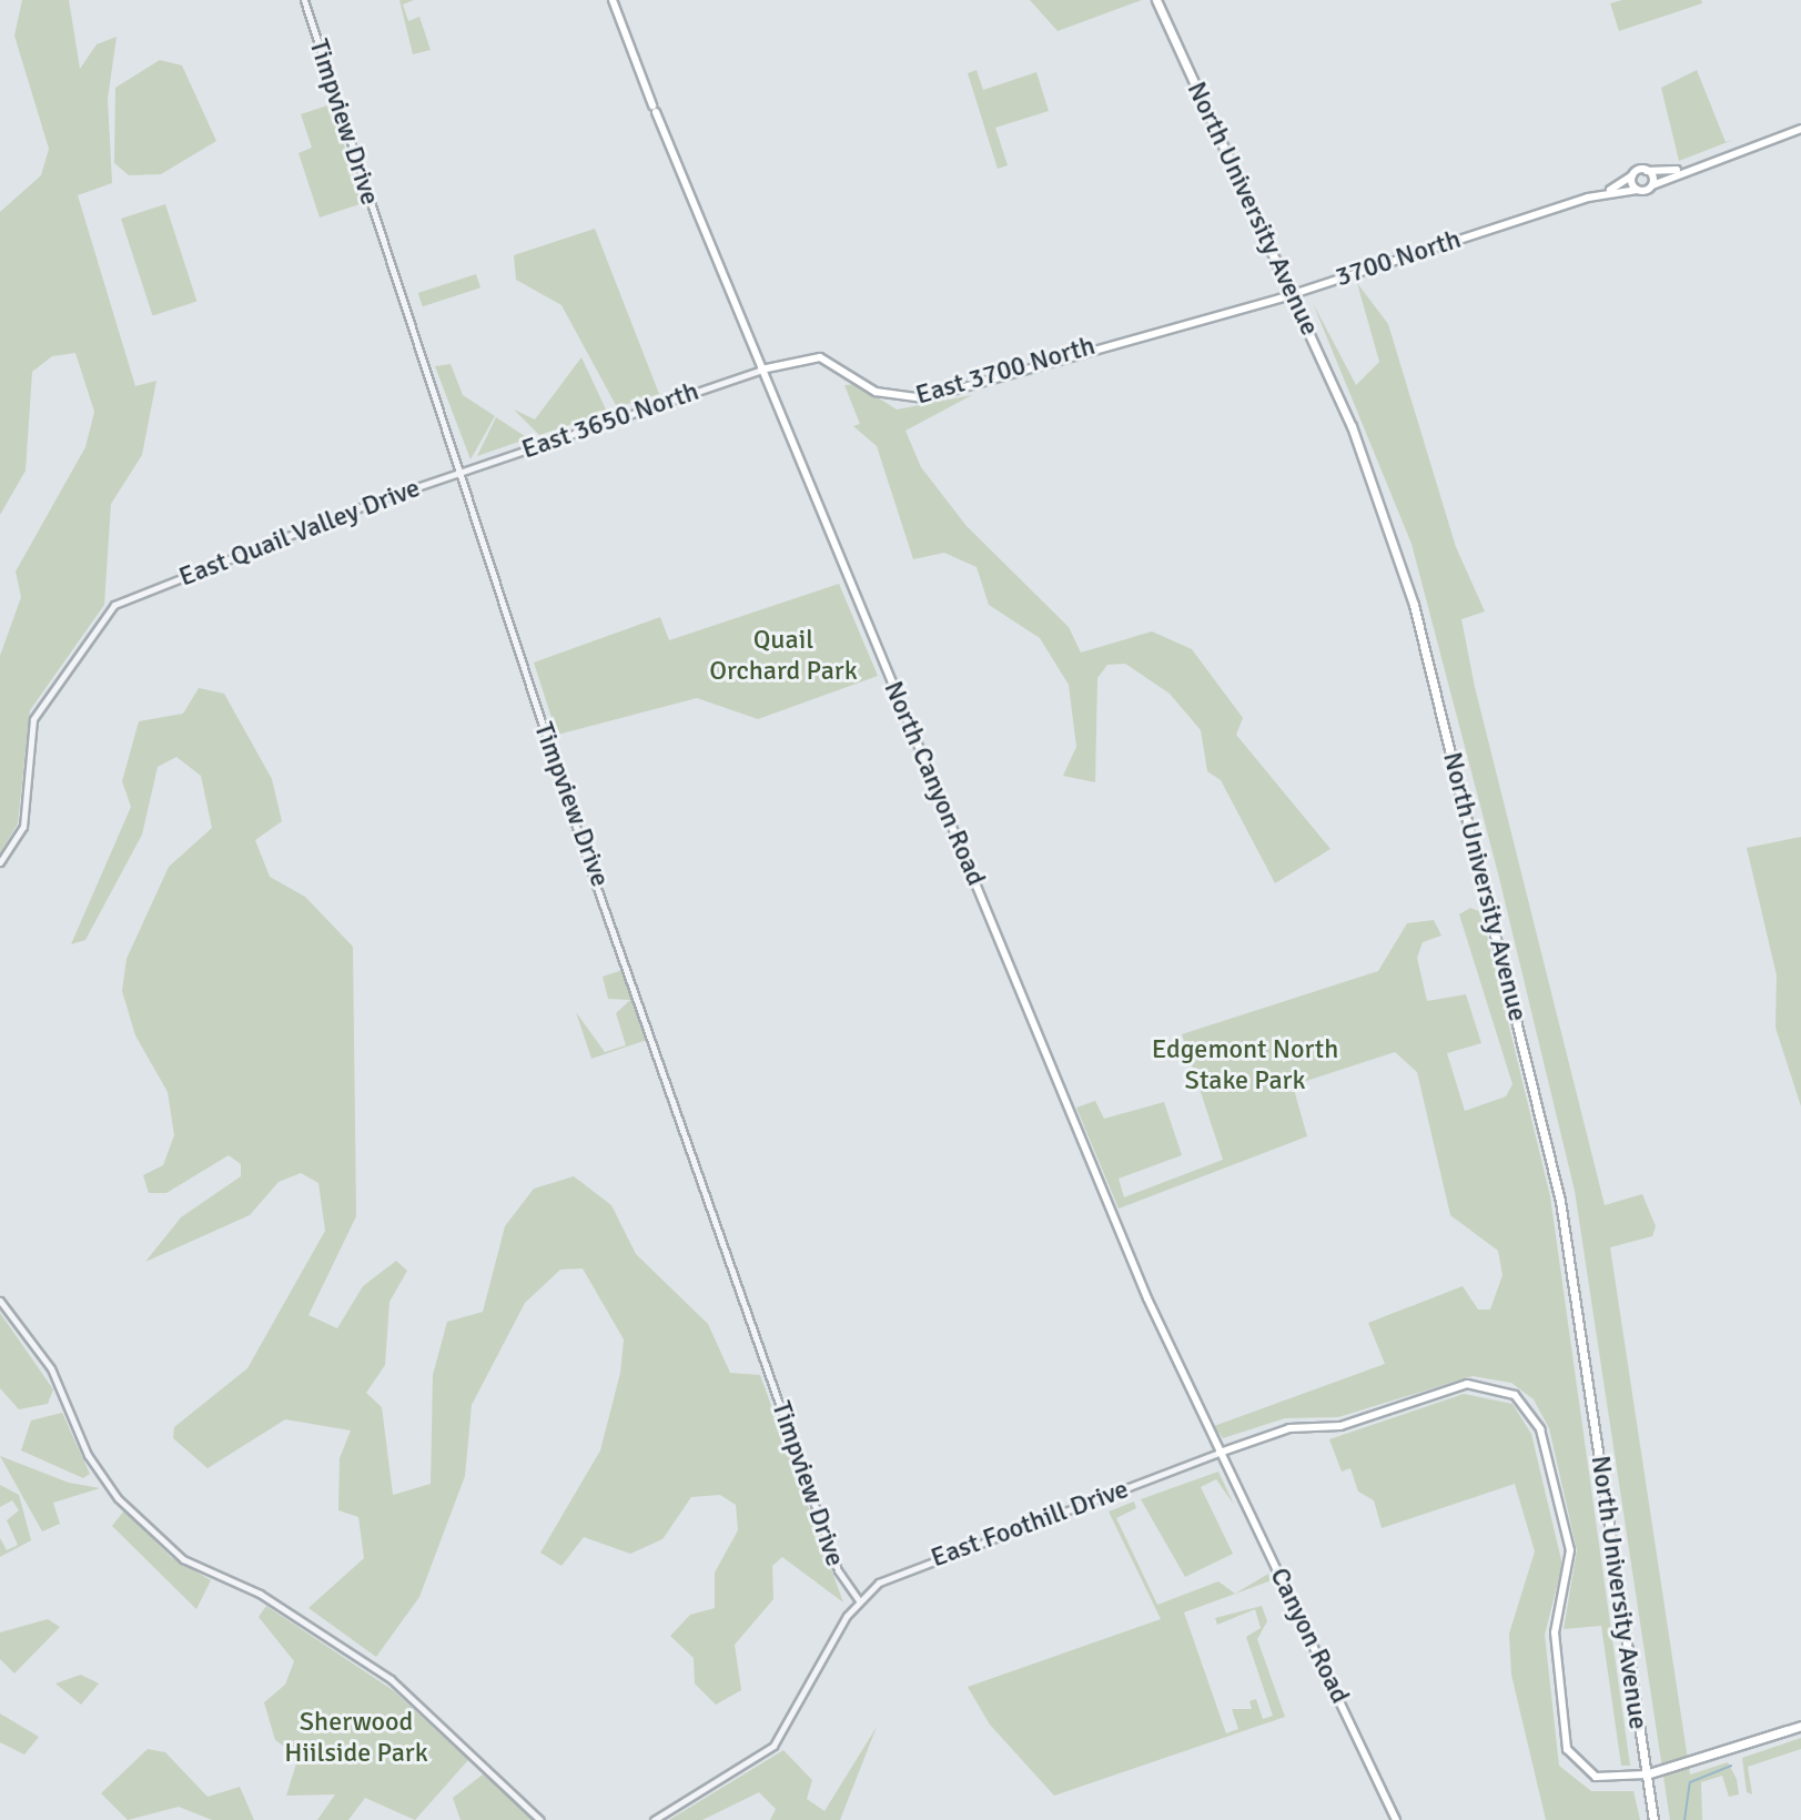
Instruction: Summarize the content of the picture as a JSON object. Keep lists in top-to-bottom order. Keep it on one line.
{"streets":{"main road":["North University Avenue","3700 North","East 3700 North","North Canyon Road","East Foothill Drive","Canyon Road"],"street":["Timpview Drive","East 3650 North","East Quail Valley Drive"]},"crossings":[["Timpview Drive","East 3650 North"],["Timpview Drive","East Quail Valley Drive"],["Timpview Drive","East Foothill Drive"],["North University Avenue","3700 North"],["North University Avenue","East Foothill Drive"],["3700 North","East 3700 North"],["East 3700 North","East 3650 North"],["East 3700 North","North Canyon Road"],["East 3650 North","East Quail Valley Drive"],["East 3650 North","North Canyon Road"],["North Canyon Road","East Foothill Drive"],["North Canyon Road","Canyon Road"],["East Foothill Drive","Canyon Road"]],"parks":["Quail Orchard Park","Edgemont North Stake Park","Sherwood Hiilside Park"]}
